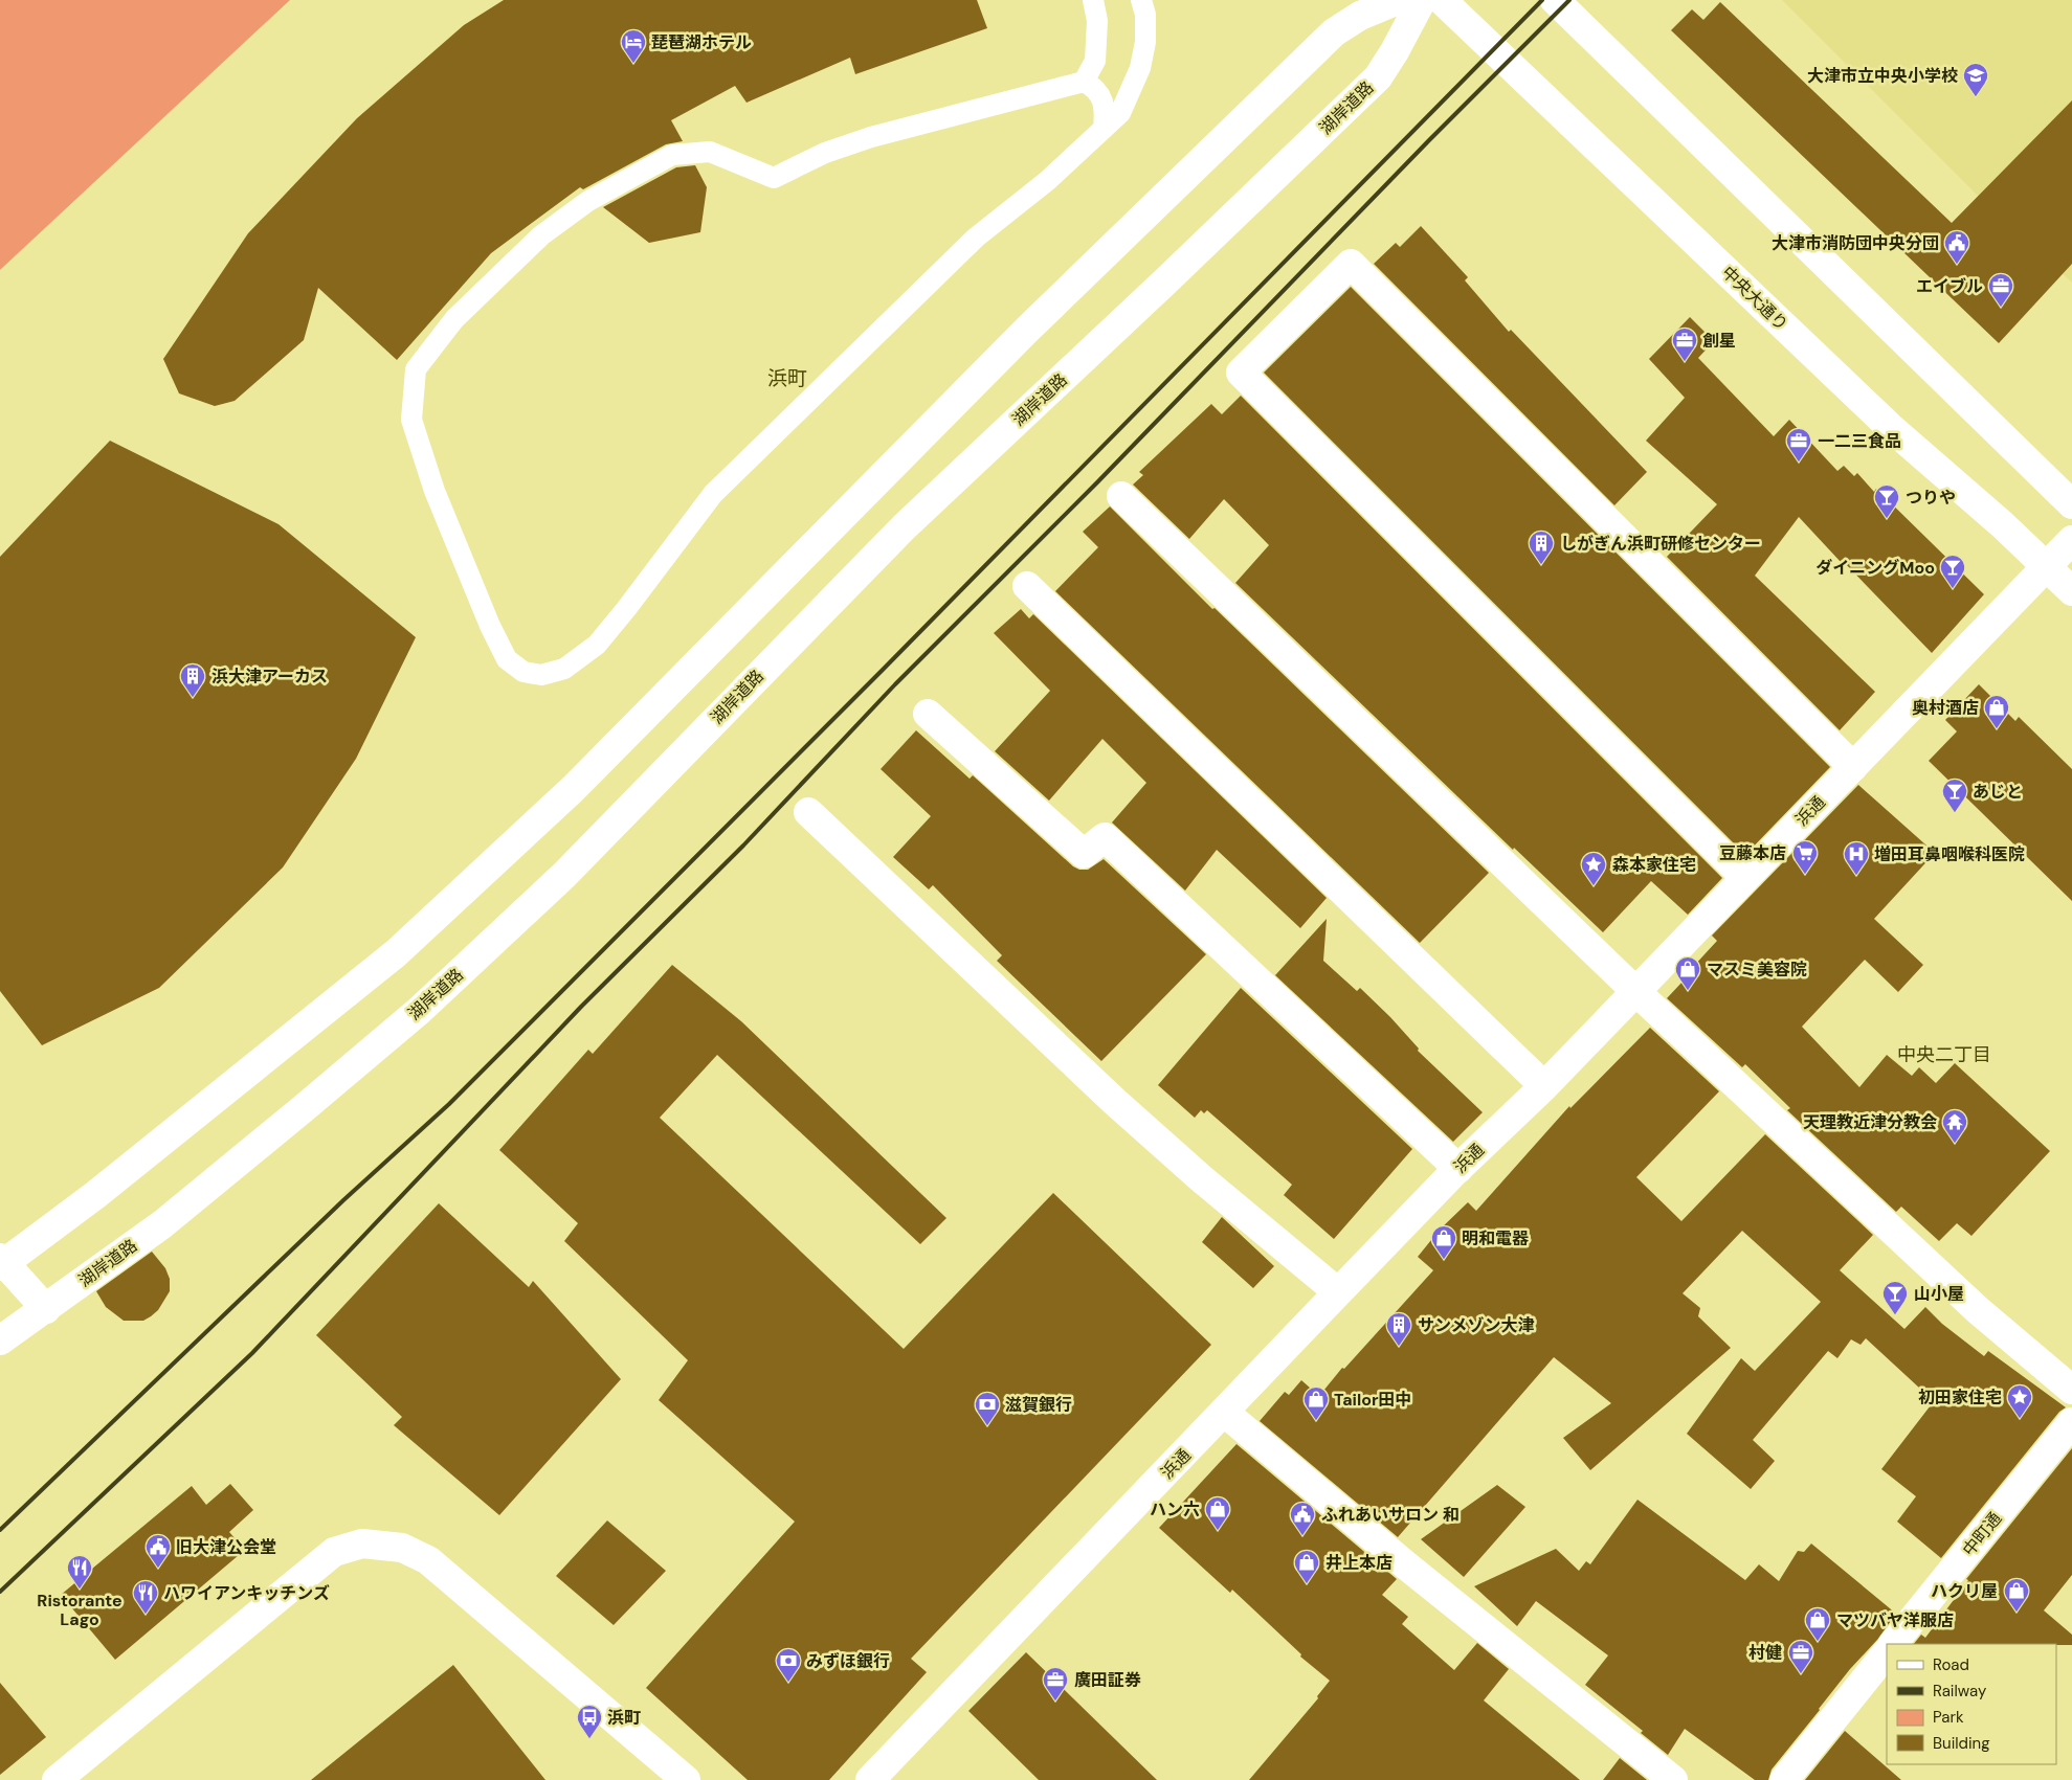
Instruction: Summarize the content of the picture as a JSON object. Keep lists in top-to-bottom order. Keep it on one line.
{"streets":{"street":["湖岸道路","中央大通り","浜通","中町通"]},"crossings":[["中央大通り","浜通"]],"districts":["浜町","中央二丁目"],"places":{"hotel":["琵琶湖ホテル"],"school or university":["大津市立中央小学校"],"public building":["大津市消防団中央分団","ふれあいサロン 和","旧大津公会堂"],"office":["エイブル","創星","一二三食品","村健","廣田証券"],"bar":["つりや","ダイニングMoo","あじと","山小屋"],"building":["しがぎん浜町研修センター","浜大津アーカス","サンメゾン大津"],"shop":["奥村酒店","マスミ美容院","明和電器","Tailor田中","ハン六","井上本店","ハクリ屋","マツバヤ洋服店"],"supermarket":["豆藤本店"],"hospital":["増田耳鼻咽喉科医院"],"place":["森本家住宅","初田家住宅"],"temple":["天理教近津分教会"],"bank":["滋賀銀行","みずほ銀行"],"restaurant":["Ristorante Lago","ハワイアンキッチンズ"],"bus stop":["浜町"]},"legend":["Road","Railway","Park","Building"]}
